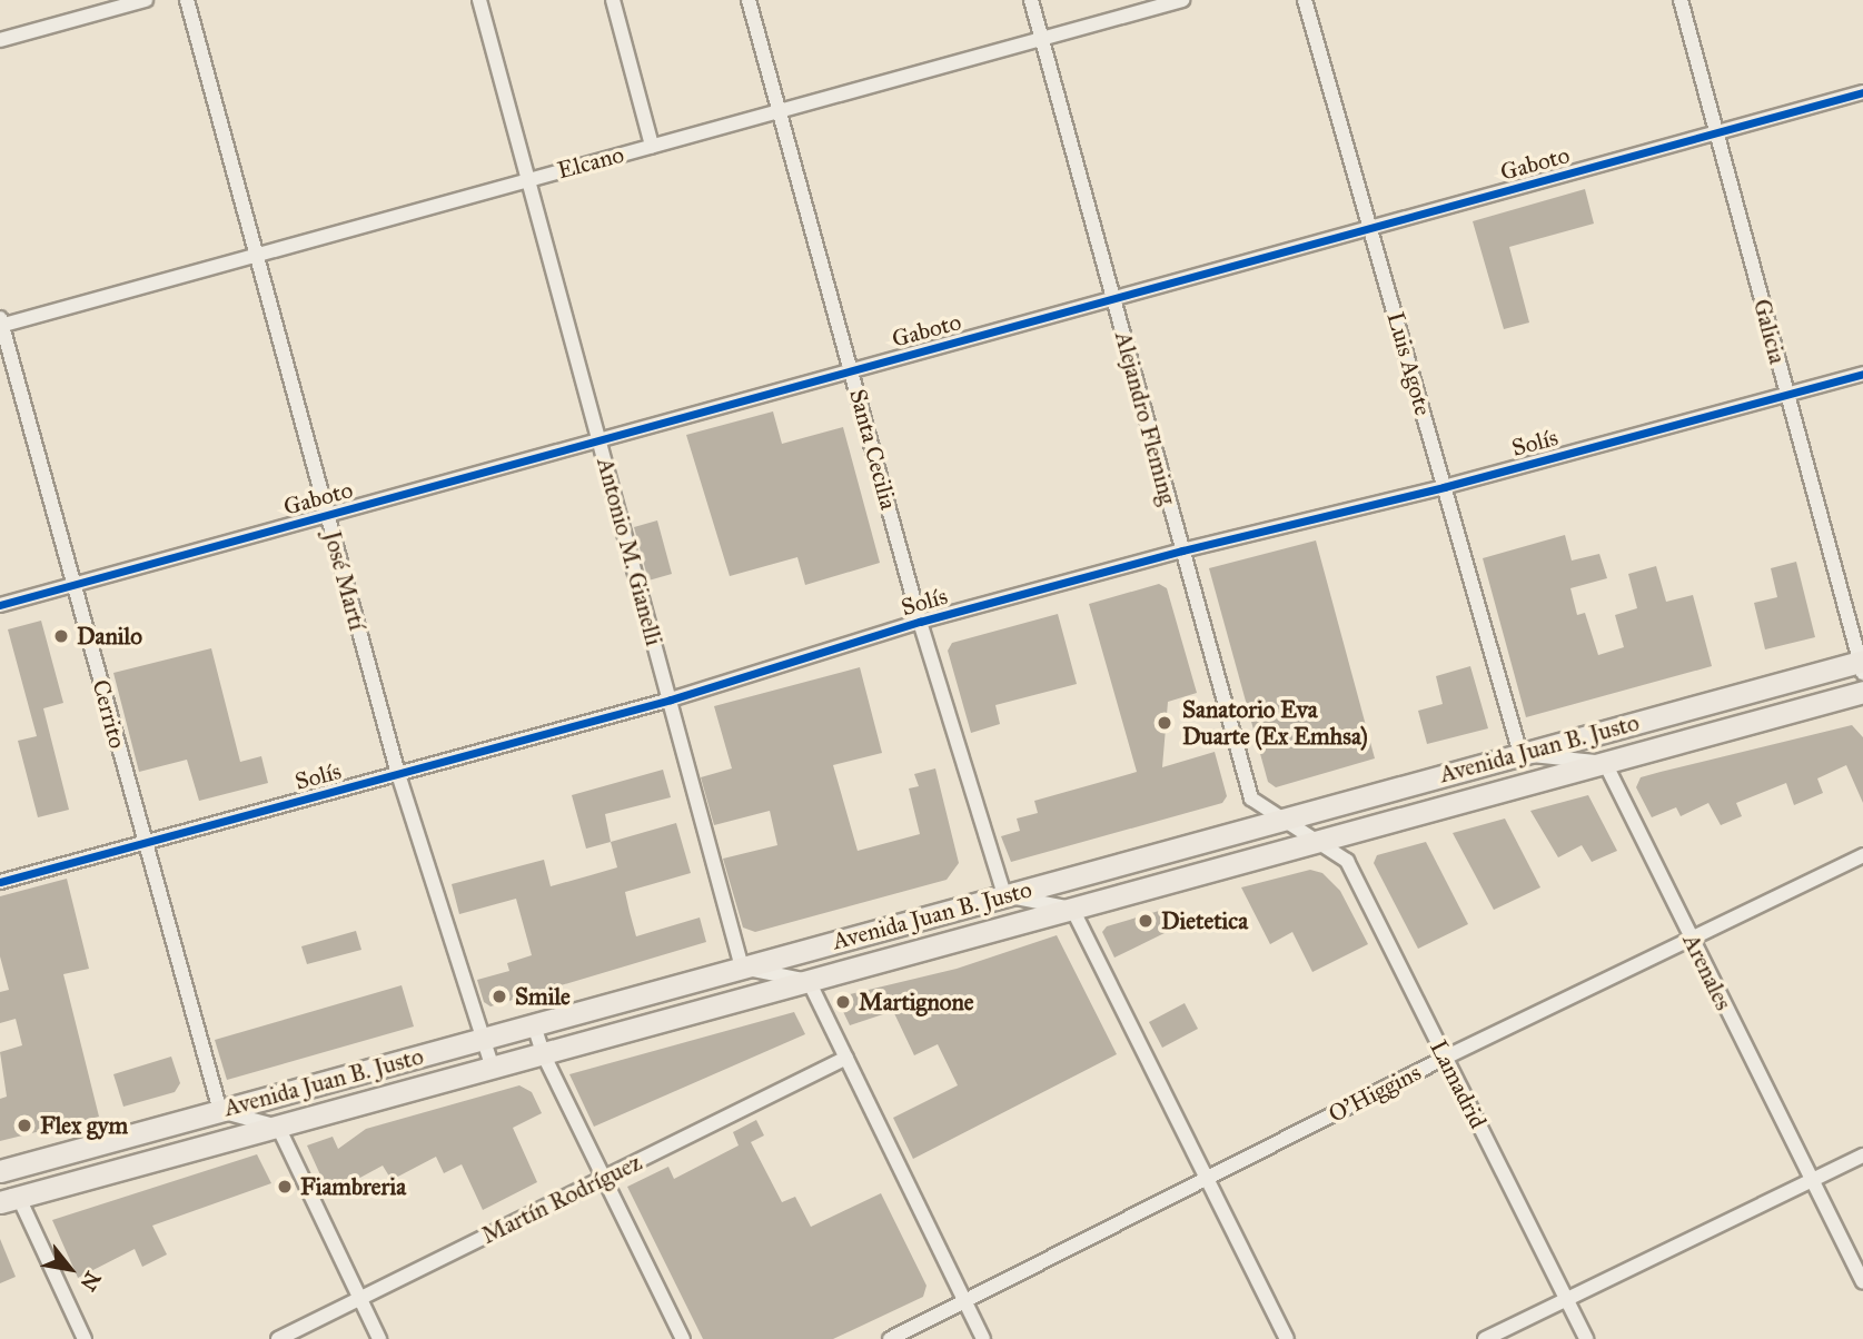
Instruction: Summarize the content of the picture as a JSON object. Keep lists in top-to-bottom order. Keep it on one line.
{"streets":{"main road":["Avenida Juan B. Justo"],"street":["Elcano","Gaboto","Galicia","Luis Agote","Alejandro Fleming","Solís","Santa Cecilia","Antonio M. Gianelli","José Martí","Cerrito","Arenales","Lamadrid","O'Higgins","Martín Rodríguez"]},"crossings":[["Elcano","Alejandro Fleming"],["Elcano","Santa Cecilia"],["Elcano","Antonio M. Gianelli"],["Elcano","José Martí"],["Elcano","Cerrito"],["Gaboto","Galicia"],["Gaboto","Luis Agote"],["Gaboto","Alejandro Fleming"],["Gaboto","Santa Cecilia"],["Gaboto","Antonio M. Gianelli"],["Gaboto","José Martí"],["Gaboto","Cerrito"],["Galicia","Solís"],["Galicia","Avenida Juan B. Justo"],["Luis Agote","Solís"],["Luis Agote","Avenida Juan B. Justo"],["Alejandro Fleming","Solís"],["Alejandro Fleming","Avenida Juan B. Justo"],["Alejandro Fleming","Lamadrid"],["Solís","Santa Cecilia"],["Solís","Antonio M. Gianelli"],["Solís","José Martí"],["Solís","Cerrito"],["Santa Cecilia","Avenida Juan B. Justo"],["Antonio M. Gianelli","Avenida Juan B. Justo"],["José Martí","Avenida Juan B. Justo"],["Cerrito","Avenida Juan B. Justo"],["Avenida Juan B. Justo","Arenales"],["Avenida Juan B. Justo","Lamadrid"],["Arenales","O'Higgins"],["Lamadrid","O'Higgins"]],"places":["Danilo","Sanatorio Eva Duarte (Ex Emhsa)","Dietetica","Smile","Martignone","Flex gym","Fiambreria"],"north":"bottom right"}
